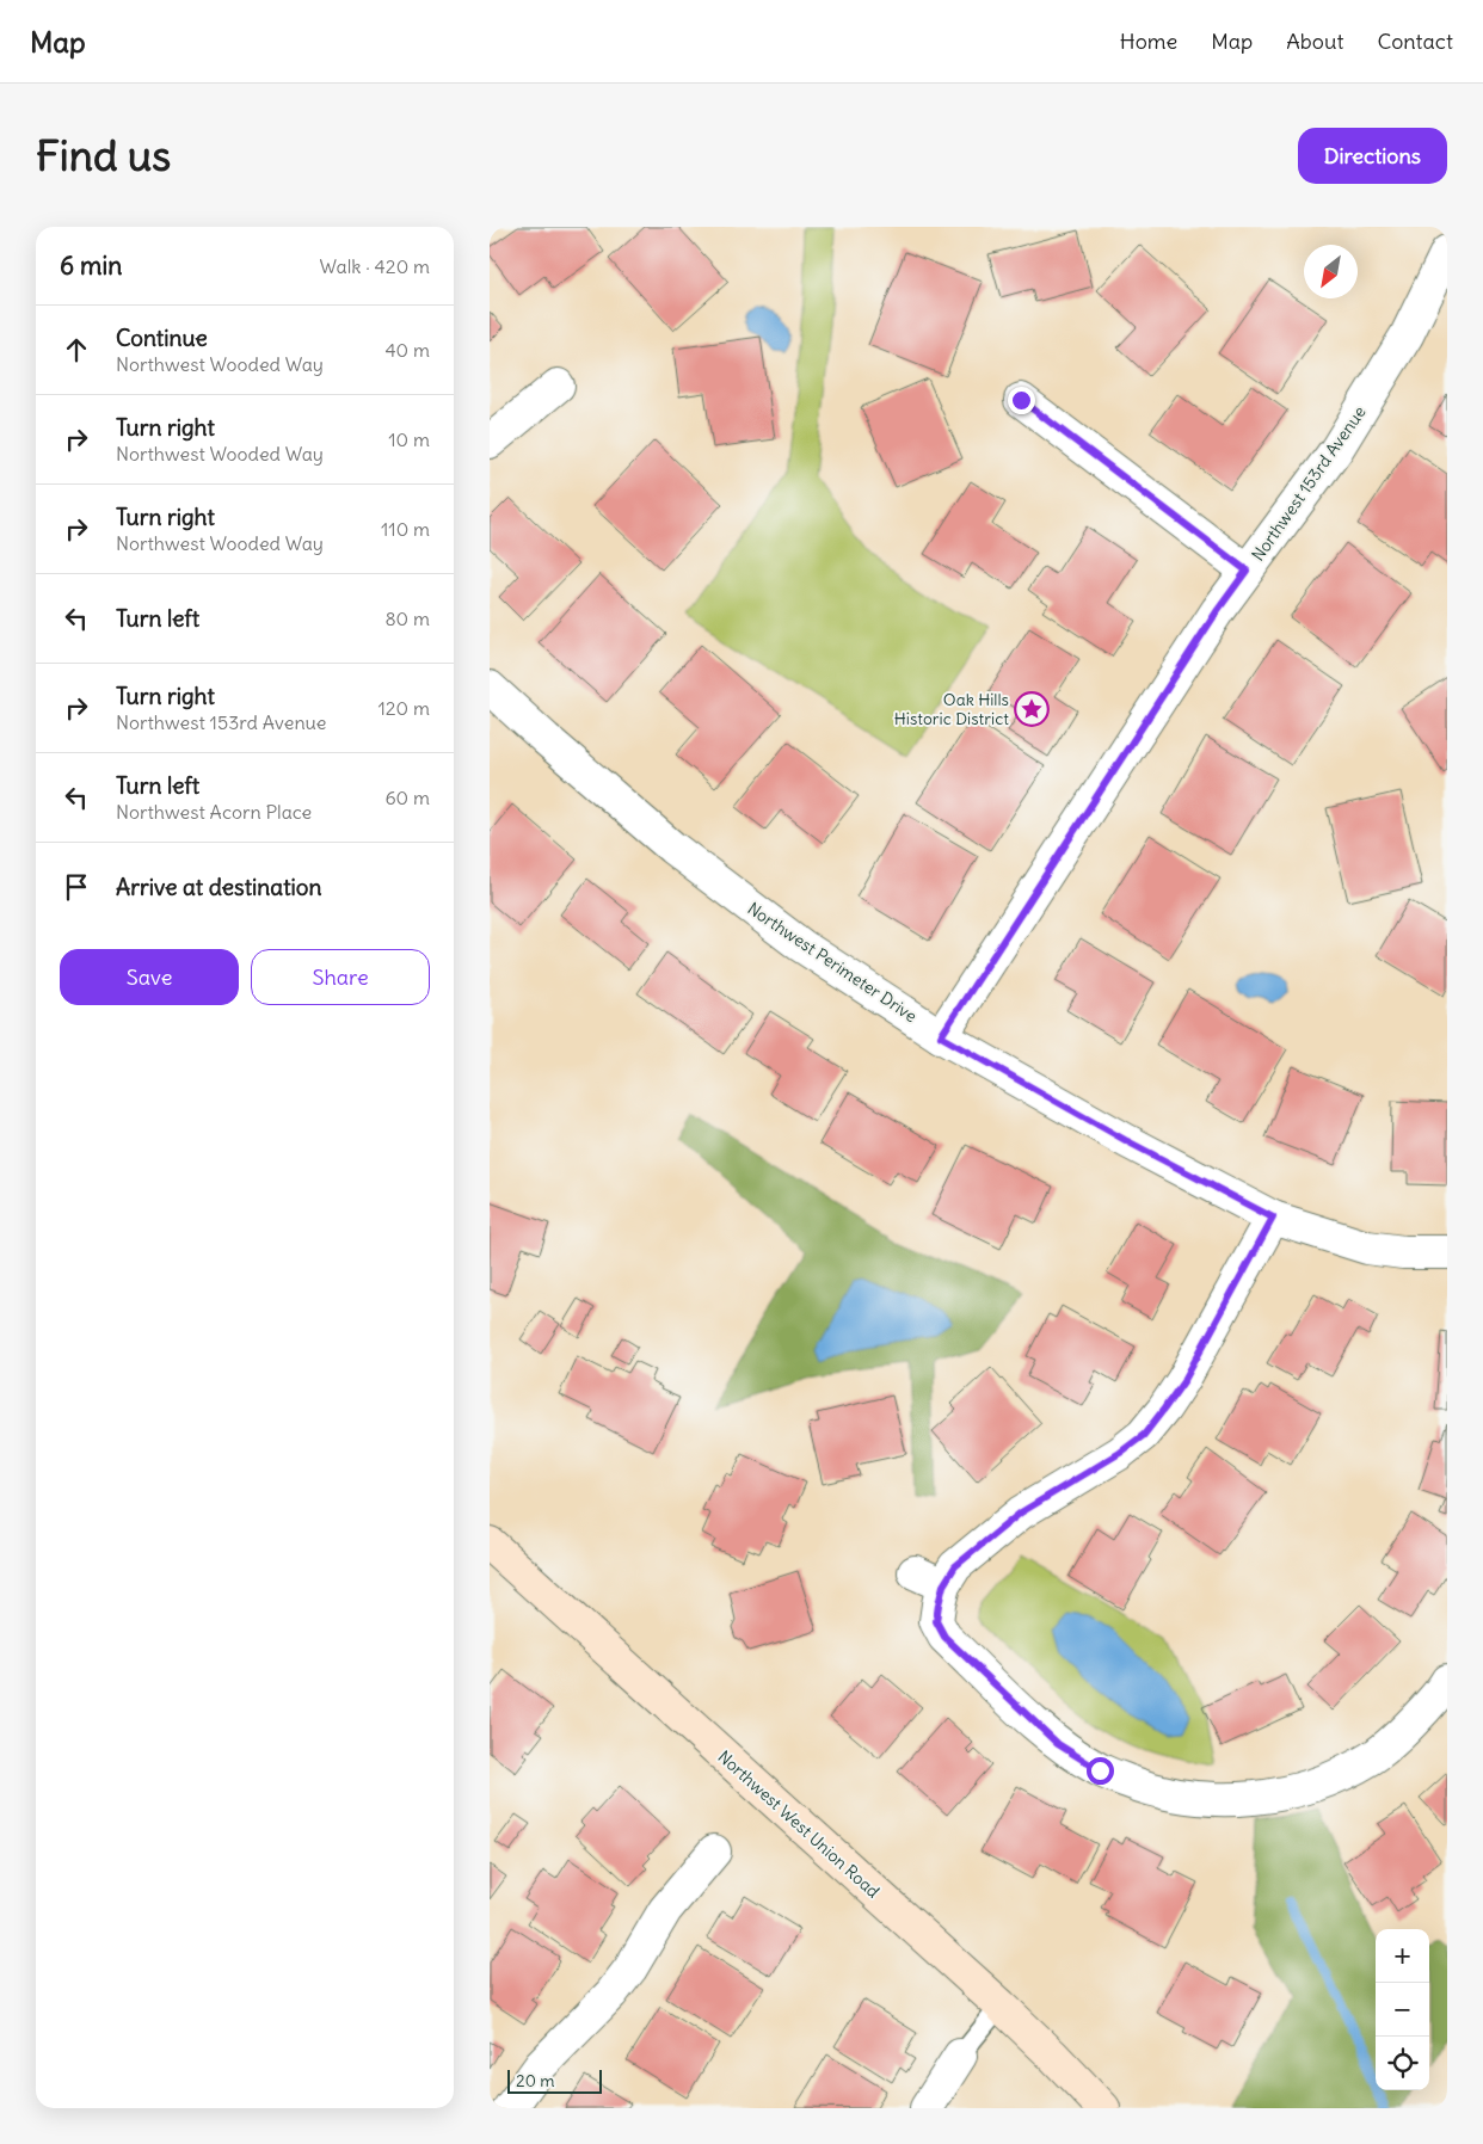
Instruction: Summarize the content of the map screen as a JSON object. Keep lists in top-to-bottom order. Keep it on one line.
{"streets":{"street":["Northwest 153rd Avenue","Northwest Perimeter Drive","Northwest West Union Road"]},"crossings":[["Northwest 153rd Avenue","Northwest Perimeter Drive"]],"places":{"place":["Oak Hills Historic District"]},"scale_bar":"20 m","north":"bottom left","page":{"header":"Map","nav":["Home","Map","About","Contact"],"buttons":["Directions",["Save","Share"]],"title":"Find us","heading":["6 min","Walk · 420 m"],"list":[["Continue","Northwest Wooded Way","40 m"],["Turn right","Northwest Wooded Way","10 m"],["Turn right","Northwest Wooded Way","110 m"],["Turn left","80 m"],["Turn right","Northwest 153rd Avenue","120 m"],["Turn left","Northwest Acorn Place","60 m"],"Arrive at destination"],"map_buttons":["+","−"],"scale":"20 m"}}
